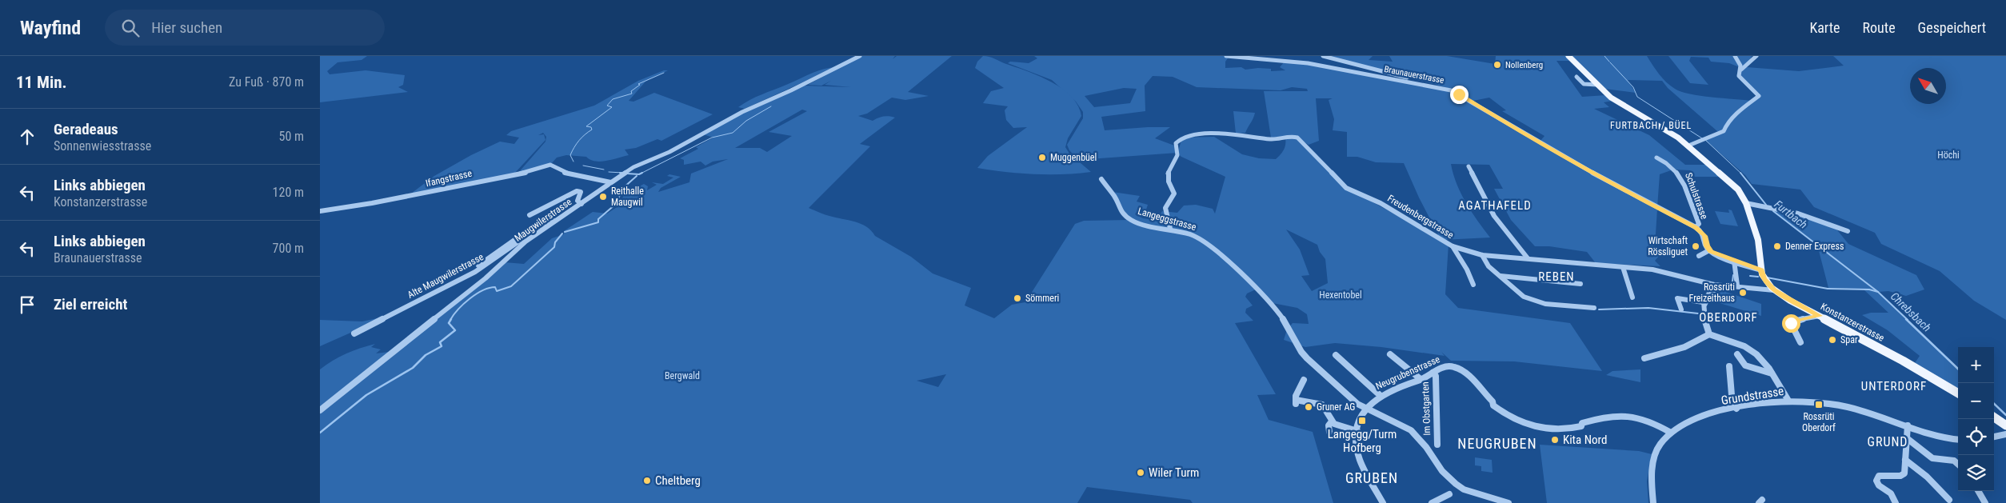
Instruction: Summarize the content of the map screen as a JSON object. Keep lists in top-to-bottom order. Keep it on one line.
{"streets":{"main road":["Konstanzerstrasse"],"street":["Braunauerstrasse","Ifangstrasse","Schulstrasse","Freudenbergstrasse","Langeggstrasse","Maugwilerstrasse","Alte Maugwilerstrasse","Neugrubenstrasse","Grundstrasse","Im Obstgarten"]},"crossings":[["Braunauerstrasse","Schulstrasse"],["Ifangstrasse","Maugwilerstrasse"],["Freudenbergstrasse","Langeggstrasse"],["Freudenbergstrasse","Konstanzerstrasse"],["Langeggstrasse","Neugrubenstrasse"],["Maugwilerstrasse","Alte Maugwilerstrasse"],["Neugrubenstrasse","Grundstrasse"],["Neugrubenstrasse","Im Obstgarten"]],"districts":["FURTBACH / BÜEL","AGATHAFELD","REBEN","OBERDORF","UNTERDORF","GRUND","NEUGRUBEN","GRUBEN"],"water":["Furtbach","Chrebsbach"],"parks":["Höchi","Hexentobel","Bergwald"],"places":{"other":["Nollenberg","Muggenbüel","Reithalle Maugwil","Wirtschaft Rössliguet","Denner Express","Rossrüti Freizeithaus","Sömmeri","Spar","Gruner AG","Kita Nord","Wiler Turm","Cheltberg"],"transit":["Rossrüti Oberdorf","Langegg/Turm Hofberg"]},"north":"top left","page":{"header":"Wayfind","search":"Hier suchen","nav":["Karte","Route","Gespeichert"],"heading":["11 Min.","Zu Fuß · 870 m"],"list":[["Geradeaus","Sonnenwiesstrasse","50 m"],["Links abbiegen","Konstanzerstrasse","120 m"],["Links abbiegen","Braunauerstrasse","700 m"],"Ziel erreicht"],"map_buttons":["+","−"]}}
